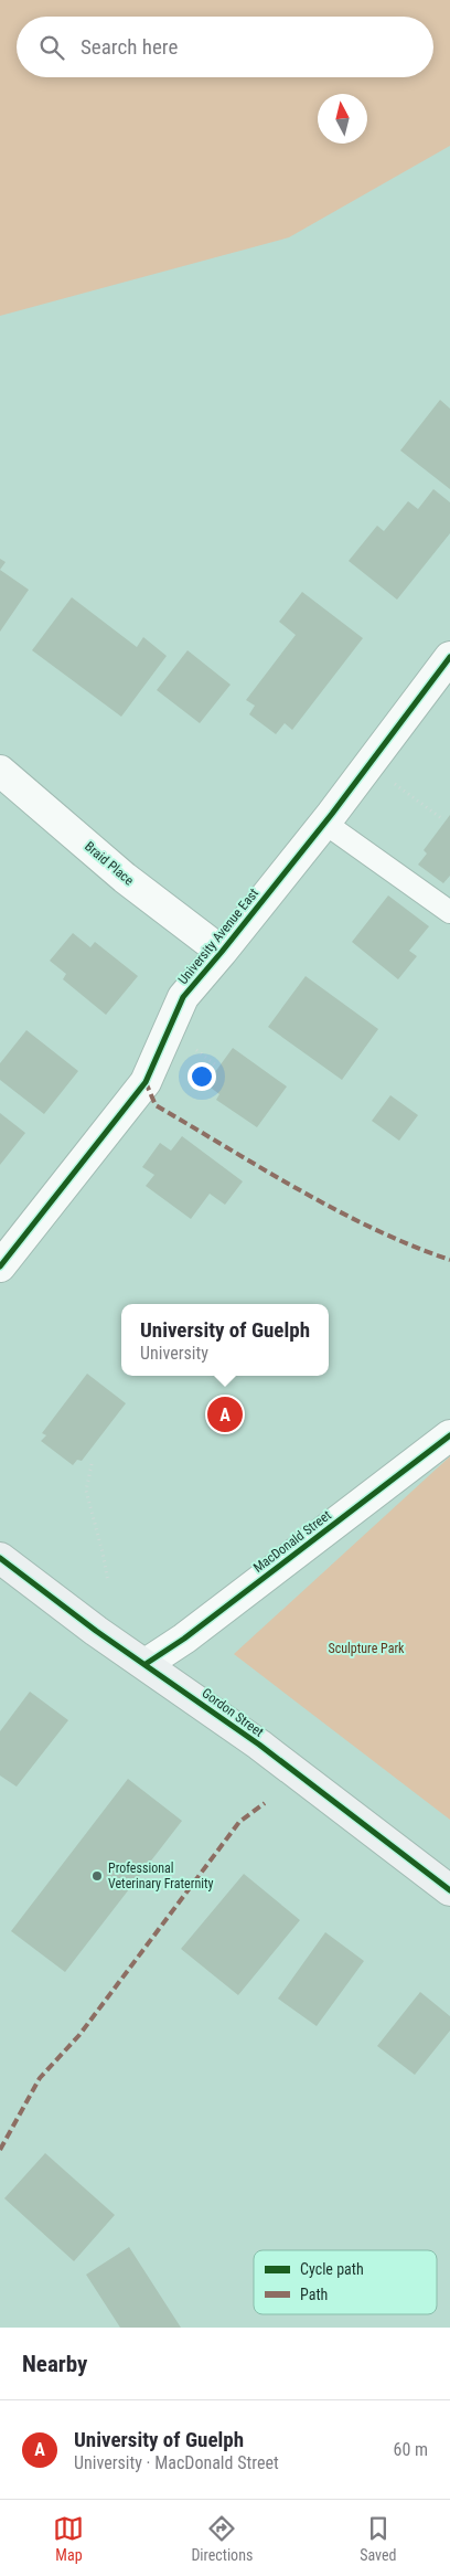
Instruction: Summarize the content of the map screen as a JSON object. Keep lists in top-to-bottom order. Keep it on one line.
{"streets":{"main road":["Gordon Street"],"street":["Braid Place","University Avenue East","MacDonald Street"]},"crossings":[["Braid Place","University Avenue East"],["MacDonald Street","Gordon Street"]],"parks":["Sculpture Park"],"places":["Professional Veterinary Fraternity"],"legend":["Cycle path","Path"],"north":"top","page":{"search":"Search here","popup":["University of Guelph","University"],"pins":"A","heading":"Nearby","list":[{"mark":"A","name":"University of Guelph","note":"University · MacDonald Street","value":"60 m"}],"nav":["Map","Directions","Saved"]}}
